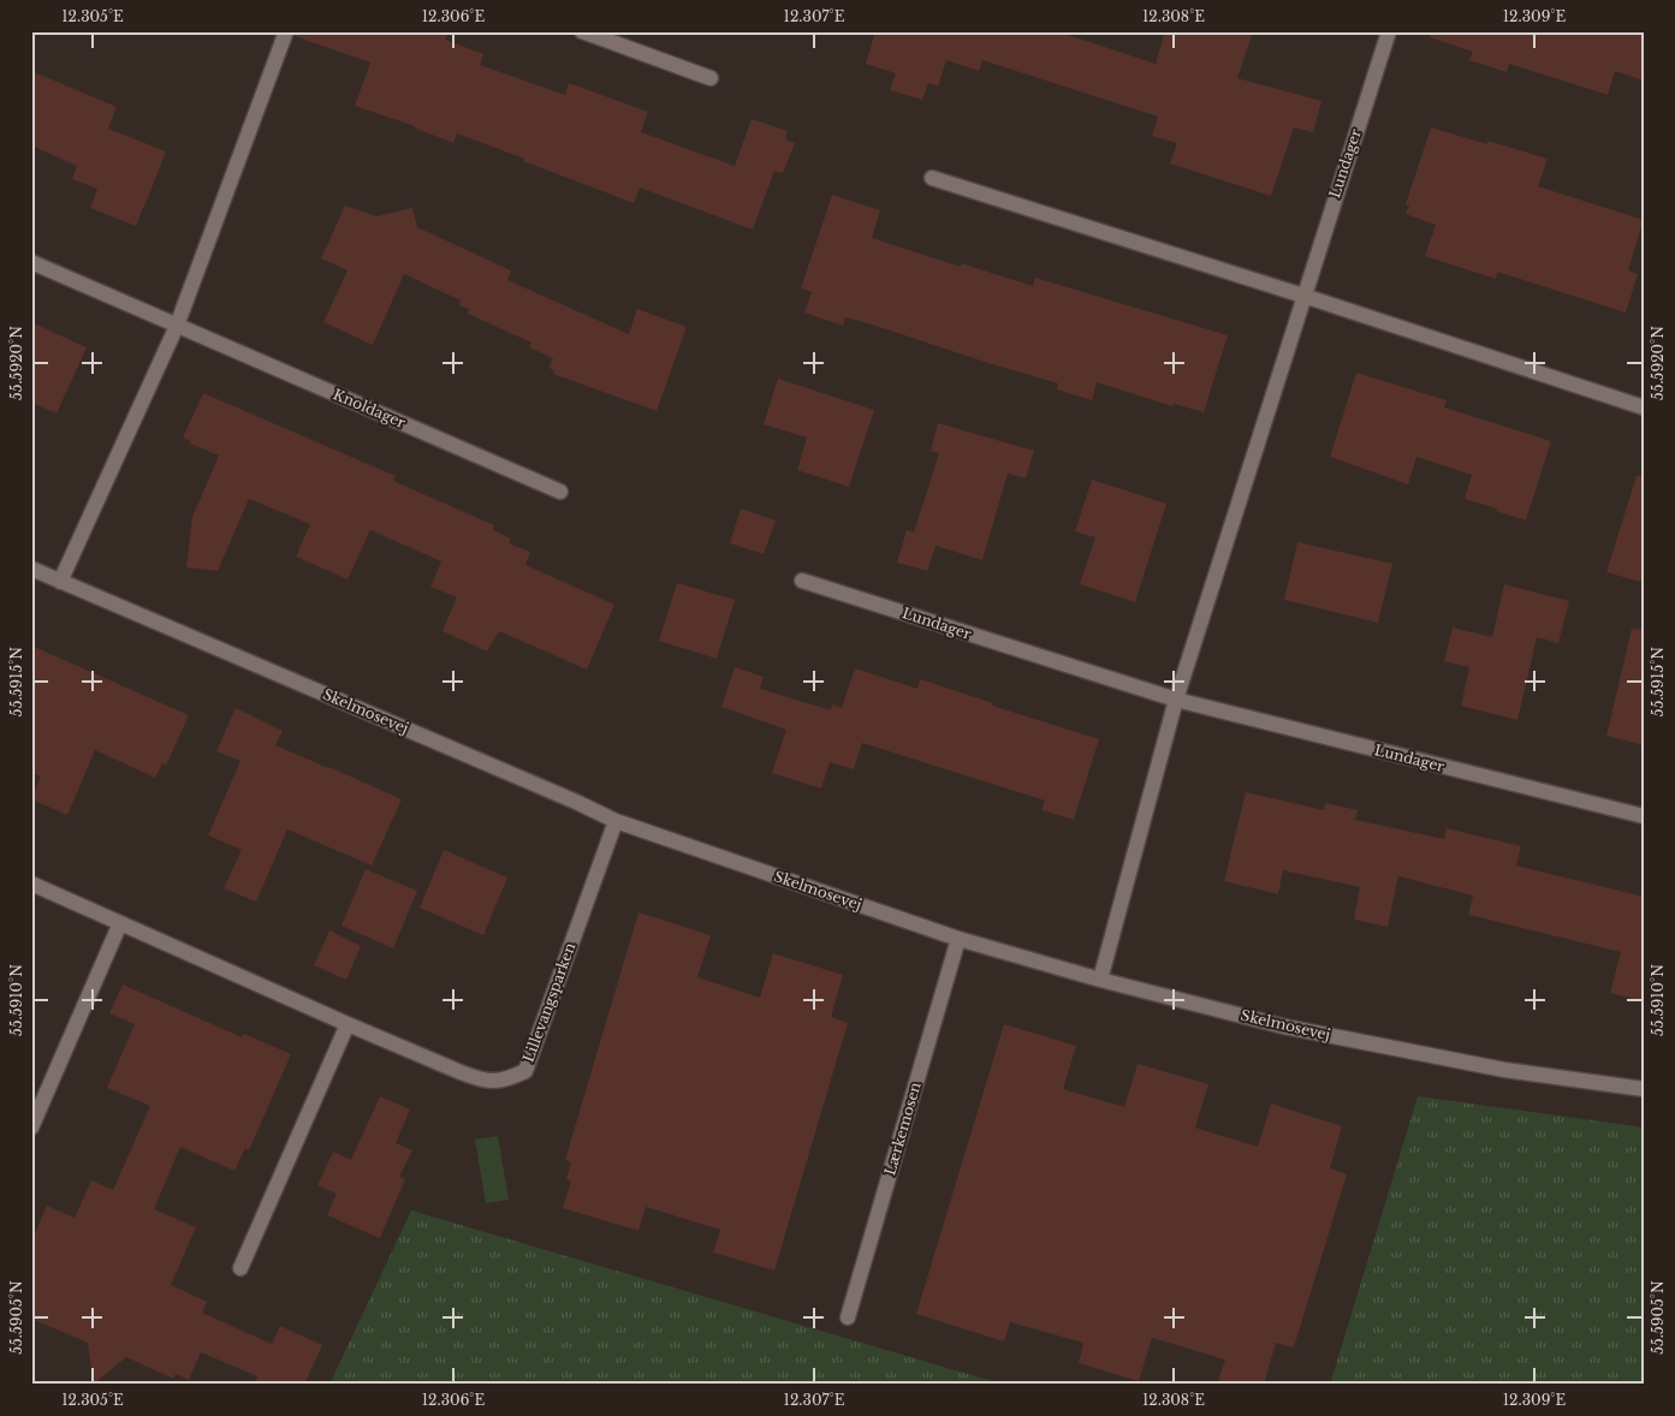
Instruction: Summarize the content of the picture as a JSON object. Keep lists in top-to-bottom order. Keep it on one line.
{"streets":{"street":["Lundager","Knoldager","Skelmosevej","Lillevangsparken","Lærkemosen"]},"crossings":[["Lundager","Skelmosevej"],["Skelmosevej","Lillevangsparken"],["Skelmosevej","Lærkemosen"]],"coordinates":["12.305°E","12.306°E","12.307°E","12.308°E","12.309°E","55.5920°N","55.5915°N","55.5910°N","55.5905°N"]}
